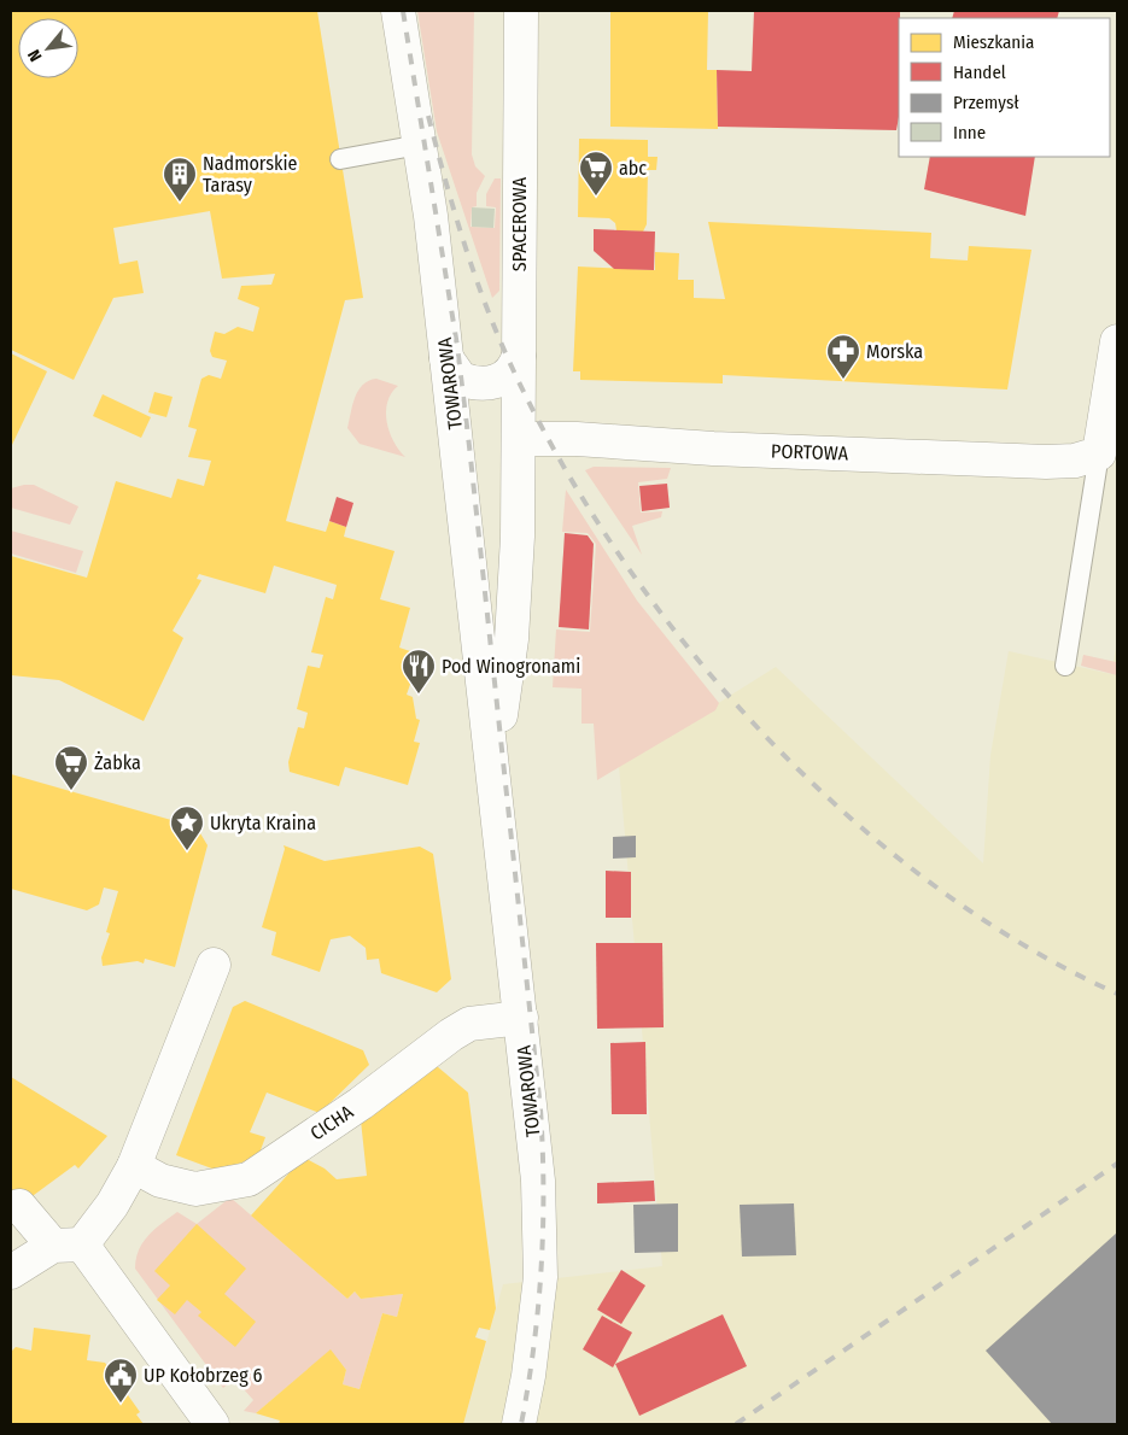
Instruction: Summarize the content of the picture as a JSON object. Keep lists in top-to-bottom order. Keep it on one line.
{"streets":{"street":["SPACEROWA","TOWAROWA","PORTOWA","CICHA"]},"crossings":[["SPACEROWA","TOWAROWA"],["SPACEROWA","PORTOWA"],["TOWAROWA","PORTOWA"],["TOWAROWA","CICHA"]],"places":{"supermarket":["abc","Żabka"],"building":["Nadmorskie Tarasy"],"pharmacy":["Morska"],"restaurant":["Pod Winogronami"],"place":["Ukryta Kraina"],"public building":["UP Kołobrzeg 6"]},"legend":["Mieszkania","Handel","Przemysł","Inne"],"north":"bottom left"}
